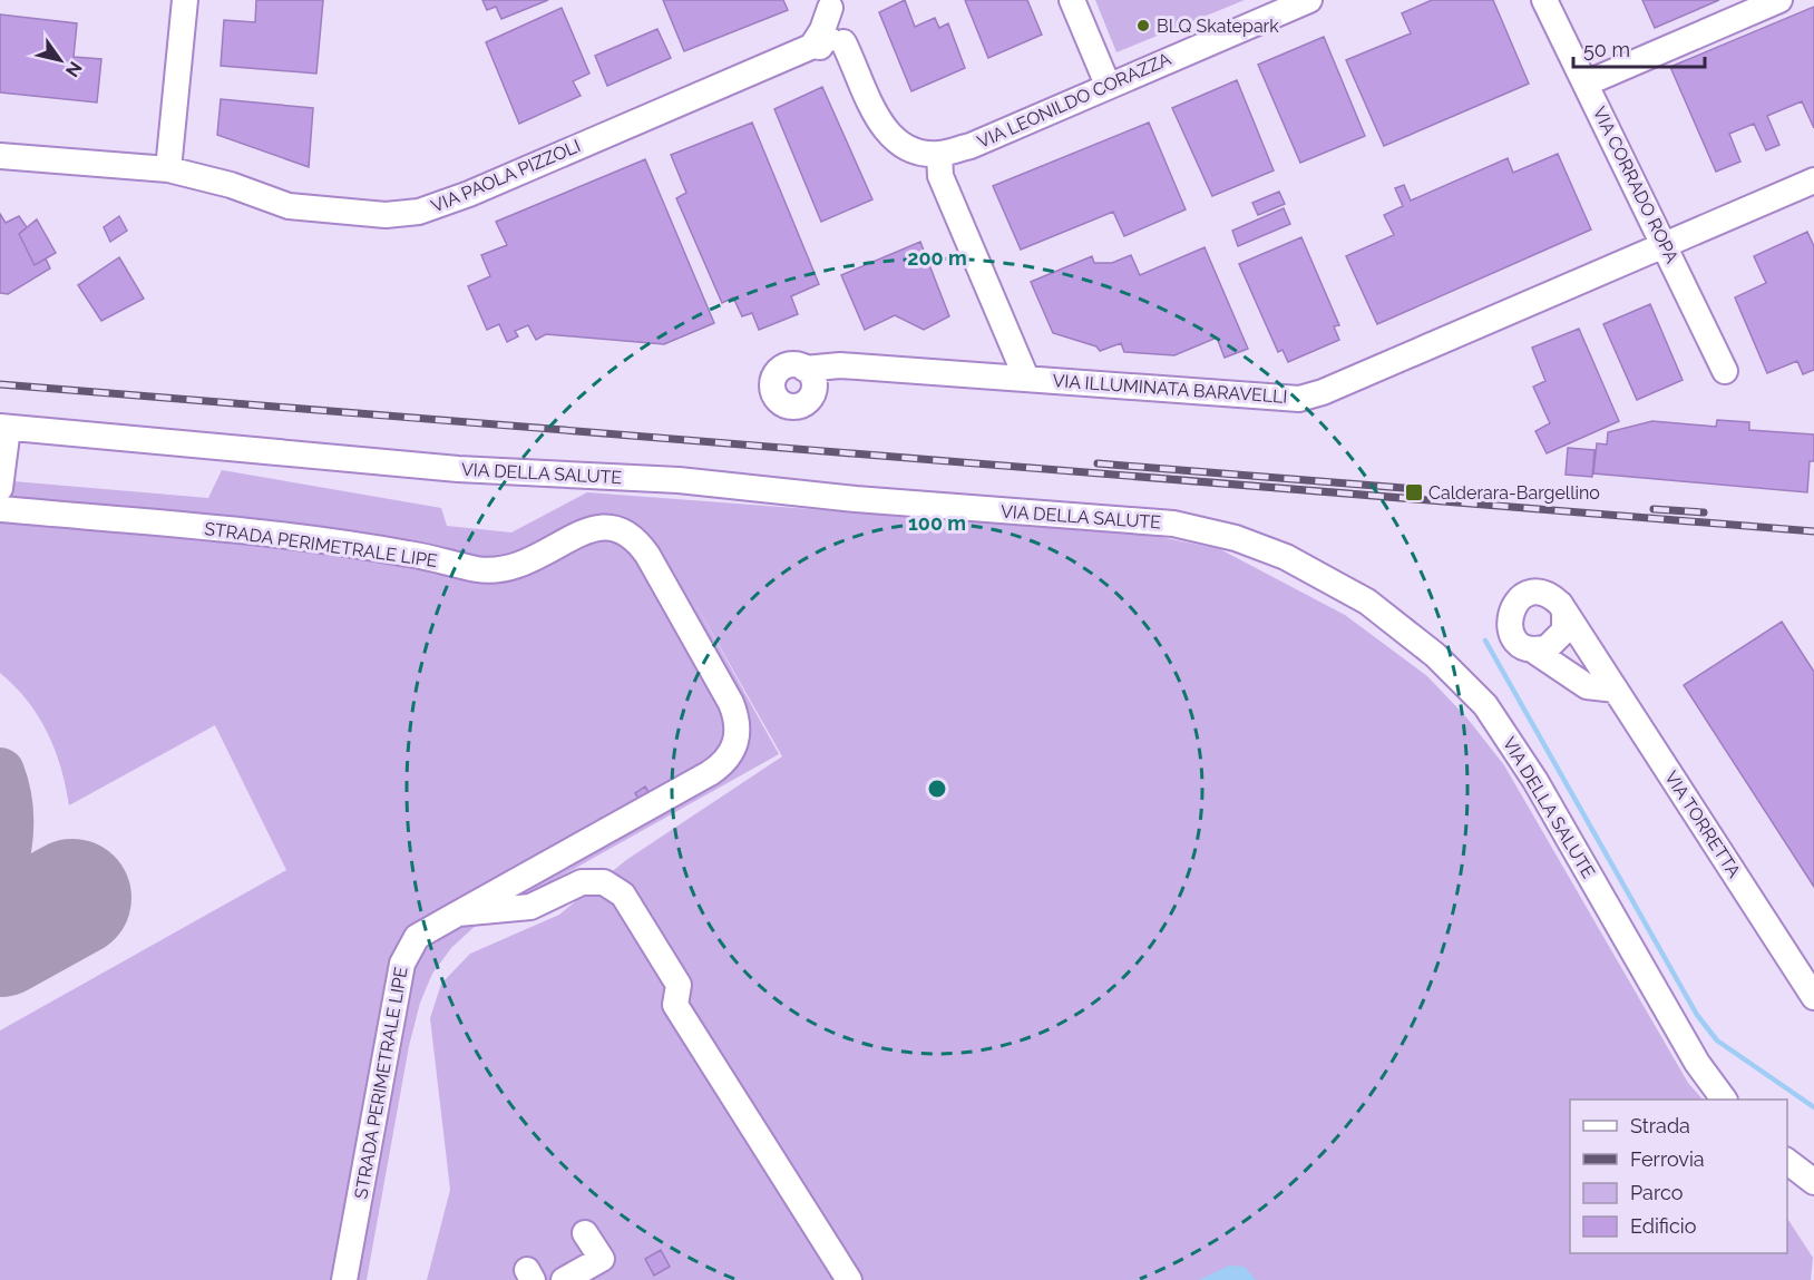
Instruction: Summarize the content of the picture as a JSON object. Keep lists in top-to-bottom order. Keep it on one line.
{"streets":{"street":["VIA LEONILDO CORAZZA","VIA PAOLA PIZZOLI","VIA CORRADO ROPA","VIA ILLUMINATA BARAVELLI","VIA DELLA SALUTE","STRADA PERIMETRALE LIPE","VIA TORRETTA"]},"crossings":[["VIA LEONILDO CORAZZA","VIA PAOLA PIZZOLI"],["VIA CORRADO ROPA","VIA ILLUMINATA BARAVELLI"]],"places":{"other":["BLQ Skatepark"],"transit":["Calderara-Bargellino"]},"legend":["Strada","Ferrovia","Parco","Edificio"],"scale_bar":"50 m","north":"bottom right","rings":["200 m","100 m"]}
